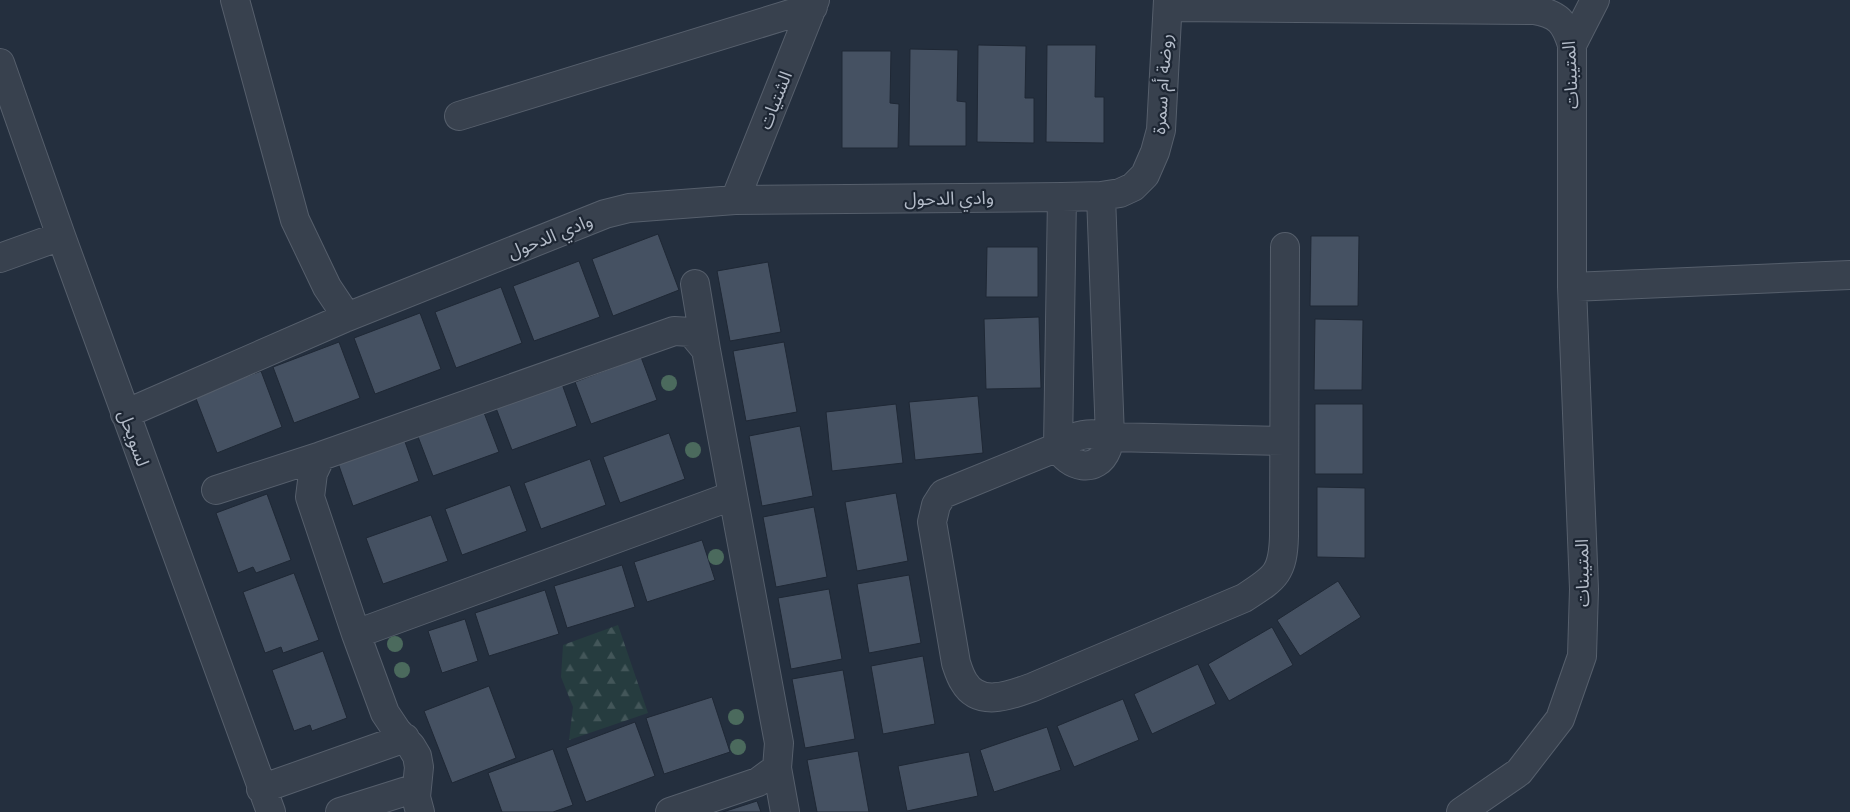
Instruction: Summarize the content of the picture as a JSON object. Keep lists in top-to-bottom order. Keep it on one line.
{"streets":{"street":["المتيبنات","روضة أم سمرة","الشتيات","وادي الدحول","لسويحل"]},"crossings":[["المتيبنات","روضة أم سمرة"],["روضة أم سمرة","وادي الدحول"],["الشتيات","وادي الدحول"],["وادي الدحول","لسويحل"]]}
